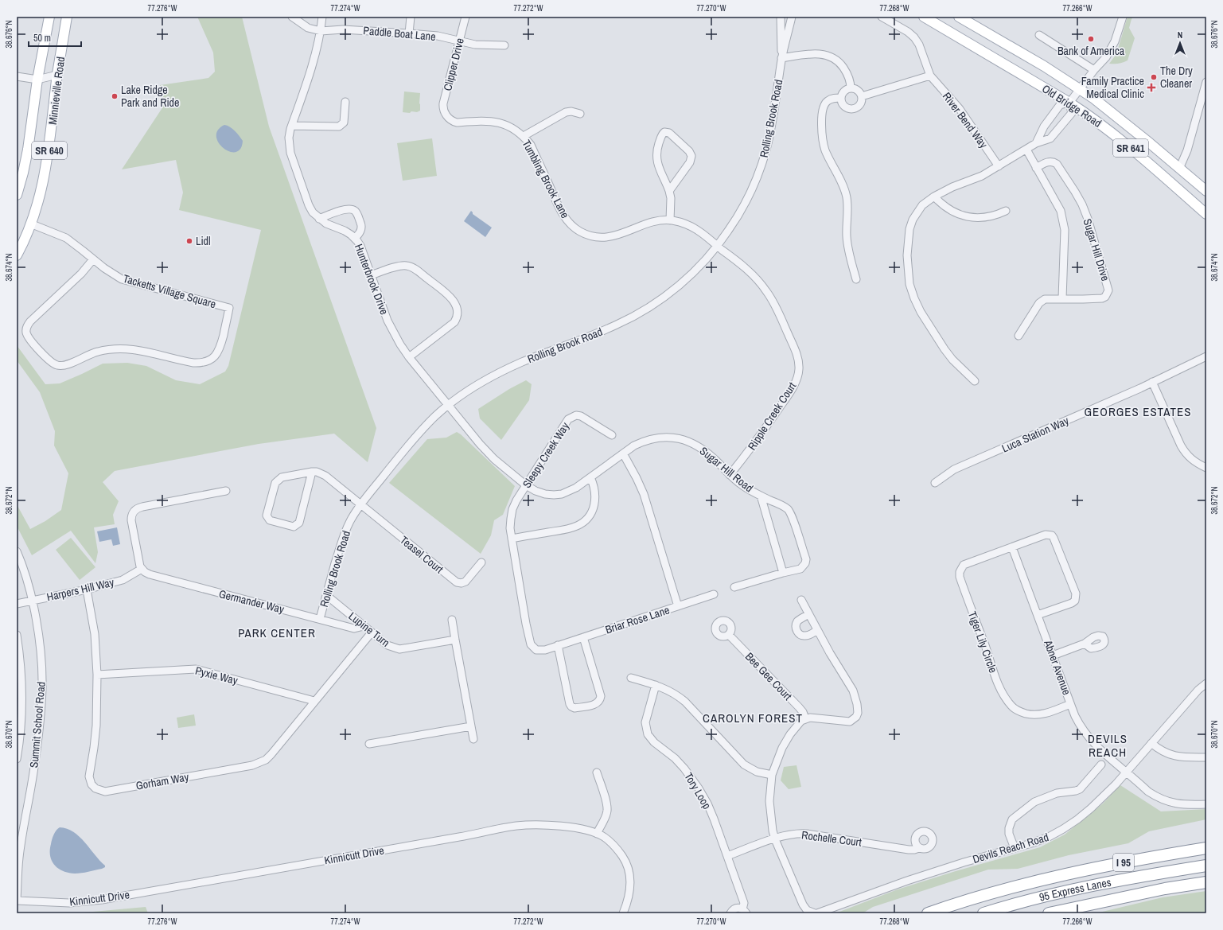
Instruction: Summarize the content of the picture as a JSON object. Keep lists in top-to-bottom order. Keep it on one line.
{"streets":{"highway":["I 95","95 Express Lanes"],"main road":["Minnieville Road","Old Bridge Road","SR 641","SR 640"],"street":["Paddle Boat Lane","Clipper Drive","Rolling Brook Road","River Bend Way","Tumbling Brook Lane","Sugar Hill Drive","Hunterbrook Drive","Tacketts Village Square","Ripple Creek Court","Luca Station Way","Sleepy Creek Way","Sugar Hill Road","Teasel Court","Harpers Hill Way","Germander Way","Briar Rose Lane","Lupine Turn","Tiger Lily Circle","Abner Avenue","Pyxie Way","Bee Gee Court","Summit School Road","Gorham Way","Tory Loop","Rochelle Court","Devils Reach Road","Kinnicutt Drive"]},"crossings":[["Paddle Boat Lane","Clipper Drive"],["Paddle Boat Lane","Hunterbrook Drive"],["Clipper Drive","Tumbling Brook Lane"],["Minnieville Road","Tacketts Village Square"],["Rolling Brook Road","Tumbling Brook Lane"],["Rolling Brook Road","Hunterbrook Drive"],["Rolling Brook Road","Ripple Creek Court"],["Rolling Brook Road","Teasel Court"],["Rolling Brook Road","Germander Way"],["Rolling Brook Road","Lupine Turn"],["Tumbling Brook Lane","Ripple Creek Court"],["Hunterbrook Drive","Sleepy Creek Way"],["Hunterbrook Drive","Sugar Hill Road"],["Ripple Creek Court","Sugar Hill Road"],["Sleepy Creek Way","Briar Rose Lane"],["Sugar Hill Road","Briar Rose Lane"],["Harpers Hill Way","Germander Way"],["Harpers Hill Way","Summit School Road"],["Harpers Hill Way","Gorham Way"],["Germander Way","Lupine Turn"],["Lupine Turn","Gorham Way"],["Tiger Lily Circle","Abner Avenue"],["Abner Avenue","Devils Reach Road"],["Pyxie Way","Gorham Way"],["Summit School Road","Kinnicutt Drive"],["Tory Loop","Rochelle Court"]],"districts":["GEORGES ESTATES","PARK CENTER","CAROLYN FOREST","DEVILS REACH"],"places":{"other":["Bank of America","The Dry Cleaner","Lake Ridge Park and Ride","Lidl"],"health":["Family Practice Medical Clinic"]},"scale_bar":"50 m","north":"top","coordinates":["77.276°W","77.274°W","77.272°W","77.270°W","77.268°W","77.266°W","38.676°N","38.674°N","38.672°N","38.670°N"]}
